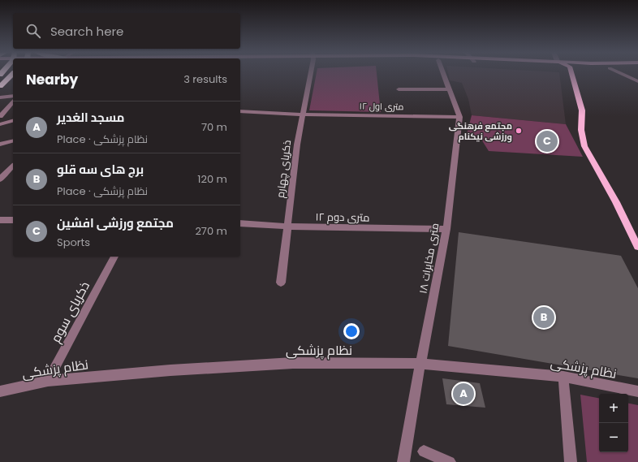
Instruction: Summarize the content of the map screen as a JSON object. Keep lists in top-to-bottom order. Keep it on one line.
{"streets":{"street":["۱۲ متری اول","ذکریای چهارم","۱۲ متری دوم","۱۸ متری مخابرات","ذکریای سوم","نظام پزشکی"]},"crossings":[["۱۲ متری اول","ذکریای چهارم"],["۱۲ متری اول","۱۸ متری مخابرات"],["ذکریای چهارم","۱۲ متری دوم"],["۱۲ متری دوم","۱۸ متری مخابرات"],["۱۸ متری مخابرات","نظام پزشکی"],["ذکریای سوم","نظام پزشکی"]],"places":["مجتمع فرهنگی ورزشی نیکنام"],"page":{"search":"Search here","heading":["Nearby","3 results"],"list":[{"mark":"A","name":"مسجد الغدیر","note":"Place · نظام پزشکی","value":"70 m"},{"mark":"B","name":"برج های سه قلو","note":"Place · نظام پزشکی","value":"120 m"},{"mark":"C","name":"مجتمع ورزشی افشین","note":"Sports","value":"270 m"}],"pins":["C","B","A"],"map_buttons":["+","−"]}}
